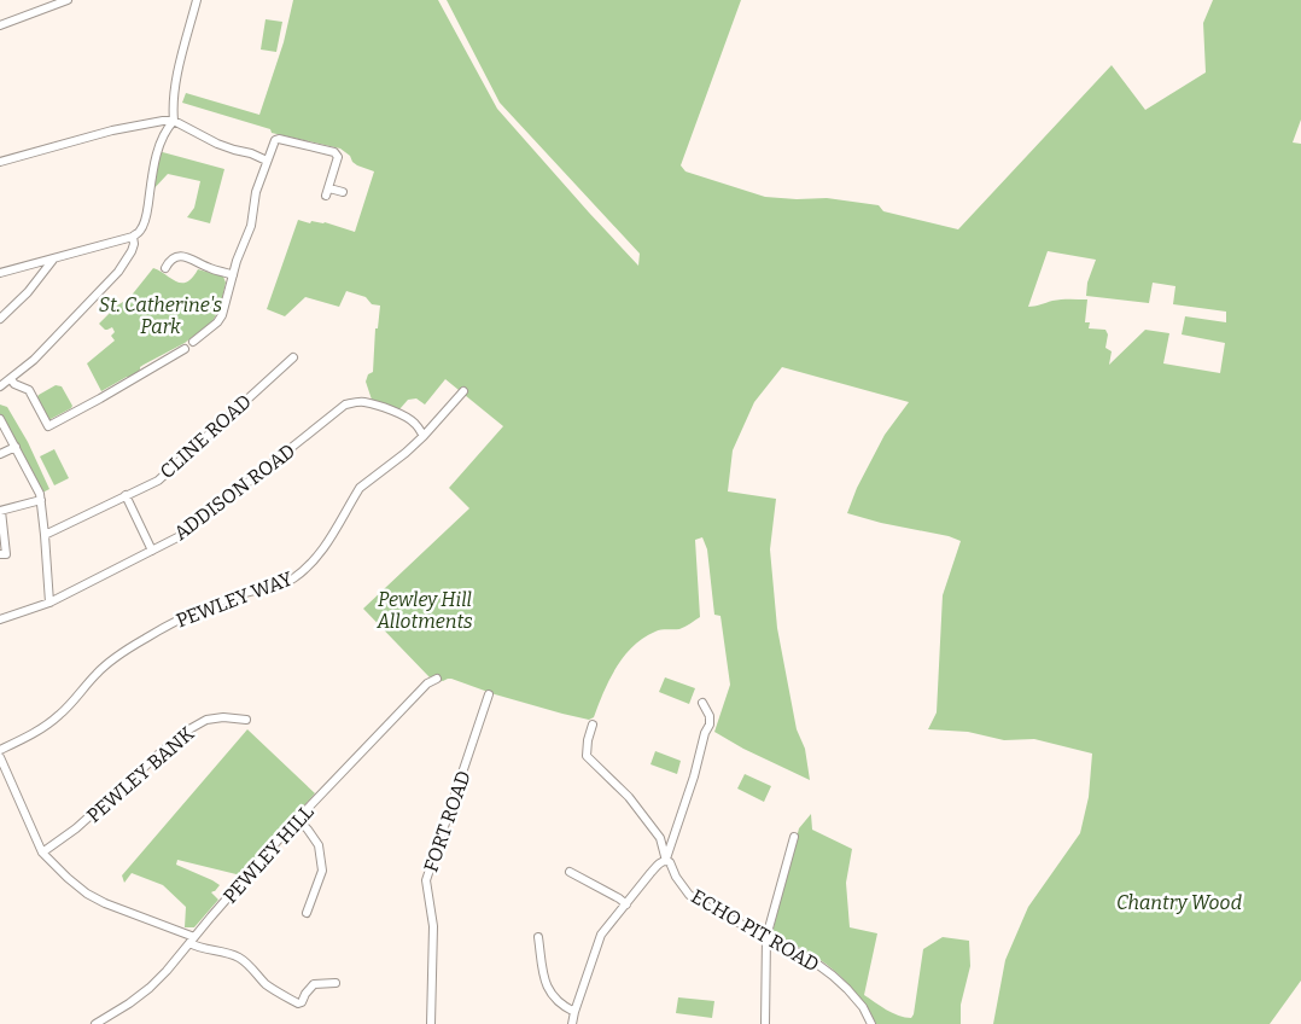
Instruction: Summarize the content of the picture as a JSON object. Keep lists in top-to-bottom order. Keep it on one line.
{"streets":{"street":["CLINE ROAD","ADDISON ROAD","PEWLEY WAY","PEWLEY BANK","FORT ROAD","PEWLEY HILL","ECHO PIT ROAD"]},"crossings":[["ADDISON ROAD","PEWLEY WAY"]],"parks":["St. Catherine's Park","Pewley Hill Allotments","Chantry Wood"]}
